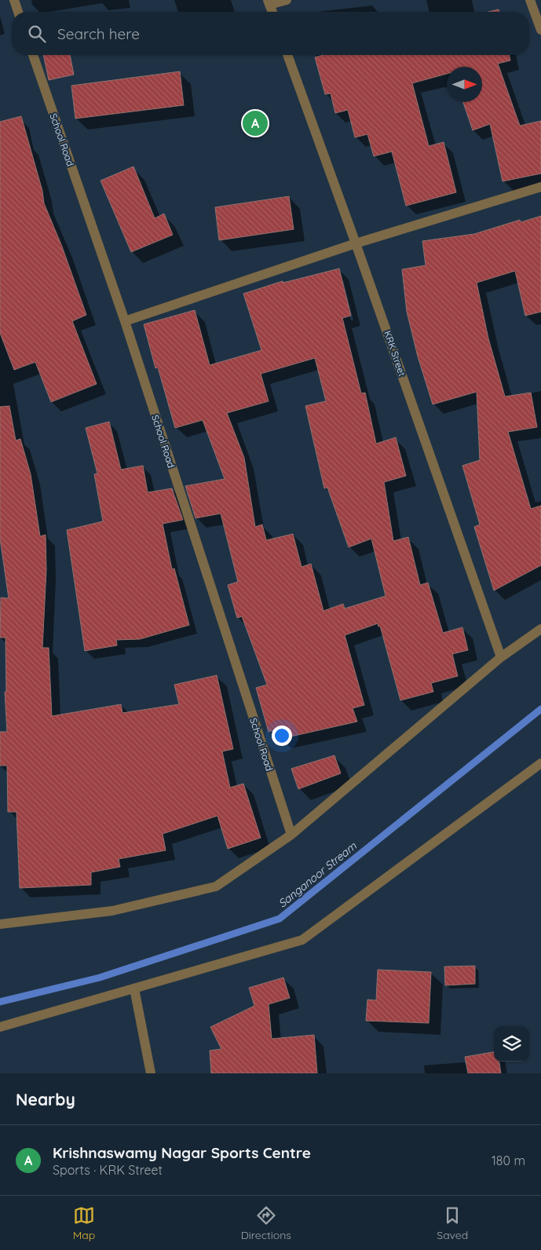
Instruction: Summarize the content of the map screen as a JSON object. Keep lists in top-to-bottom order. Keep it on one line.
{"streets":{"street":["School Road","KRK Street"]},"water":["Sanganoor Stream"],"north":"right","page":{"search":"Search here","pins":"A","heading":"Nearby","list":[{"mark":"A","name":"Krishnaswamy Nagar Sports Centre","note":"Sports · KRK Street","value":"180 m"}],"nav":["Map","Directions","Saved"]}}
